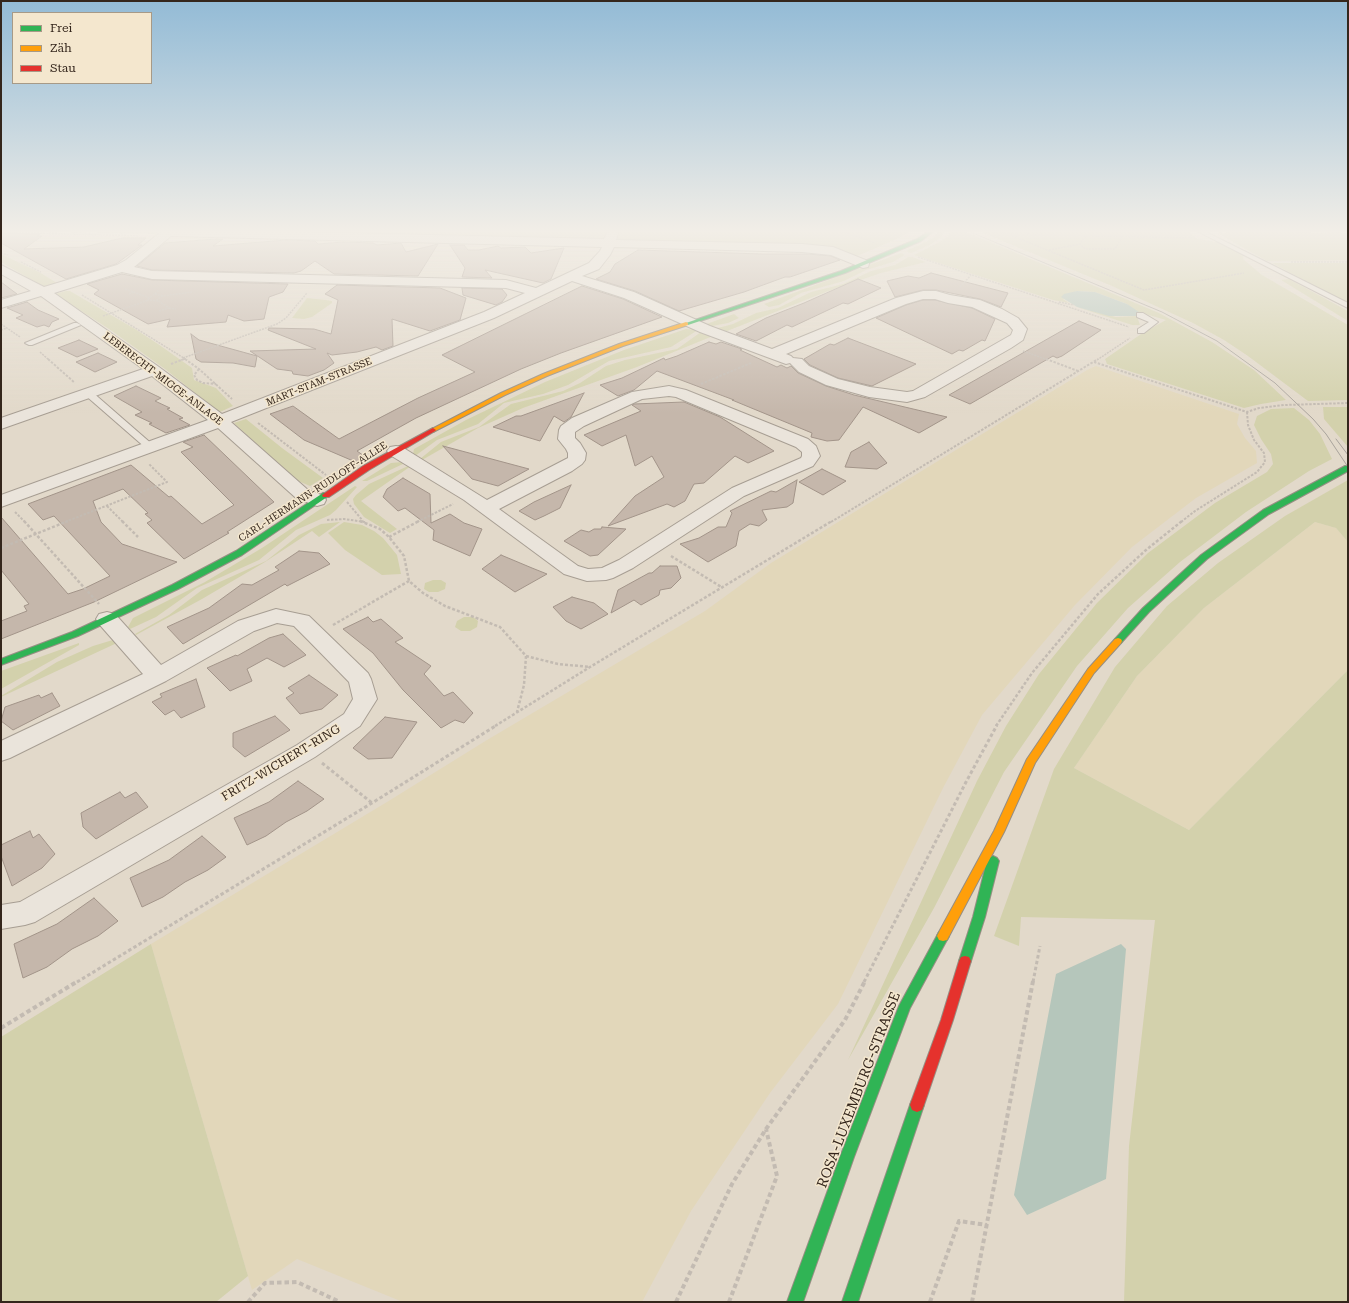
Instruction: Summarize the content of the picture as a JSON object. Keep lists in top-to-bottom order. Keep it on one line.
{"streets":{"street":["LEBERECHT-MIGGE-ANLAGE","MART-STAM-STRASSE","CARL-HERMANN-RUDLOFF-ALLEE","FRITZ-WICHERT-RING","ROSA-LUXEMBURG-STRASSE"]},"crossings":[["LEBERECHT-MIGGE-ANLAGE","MART-STAM-STRASSE"],["LEBERECHT-MIGGE-ANLAGE","CARL-HERMANN-RUDLOFF-ALLEE"]],"legend":["Frei","Zäh","Stau"]}
